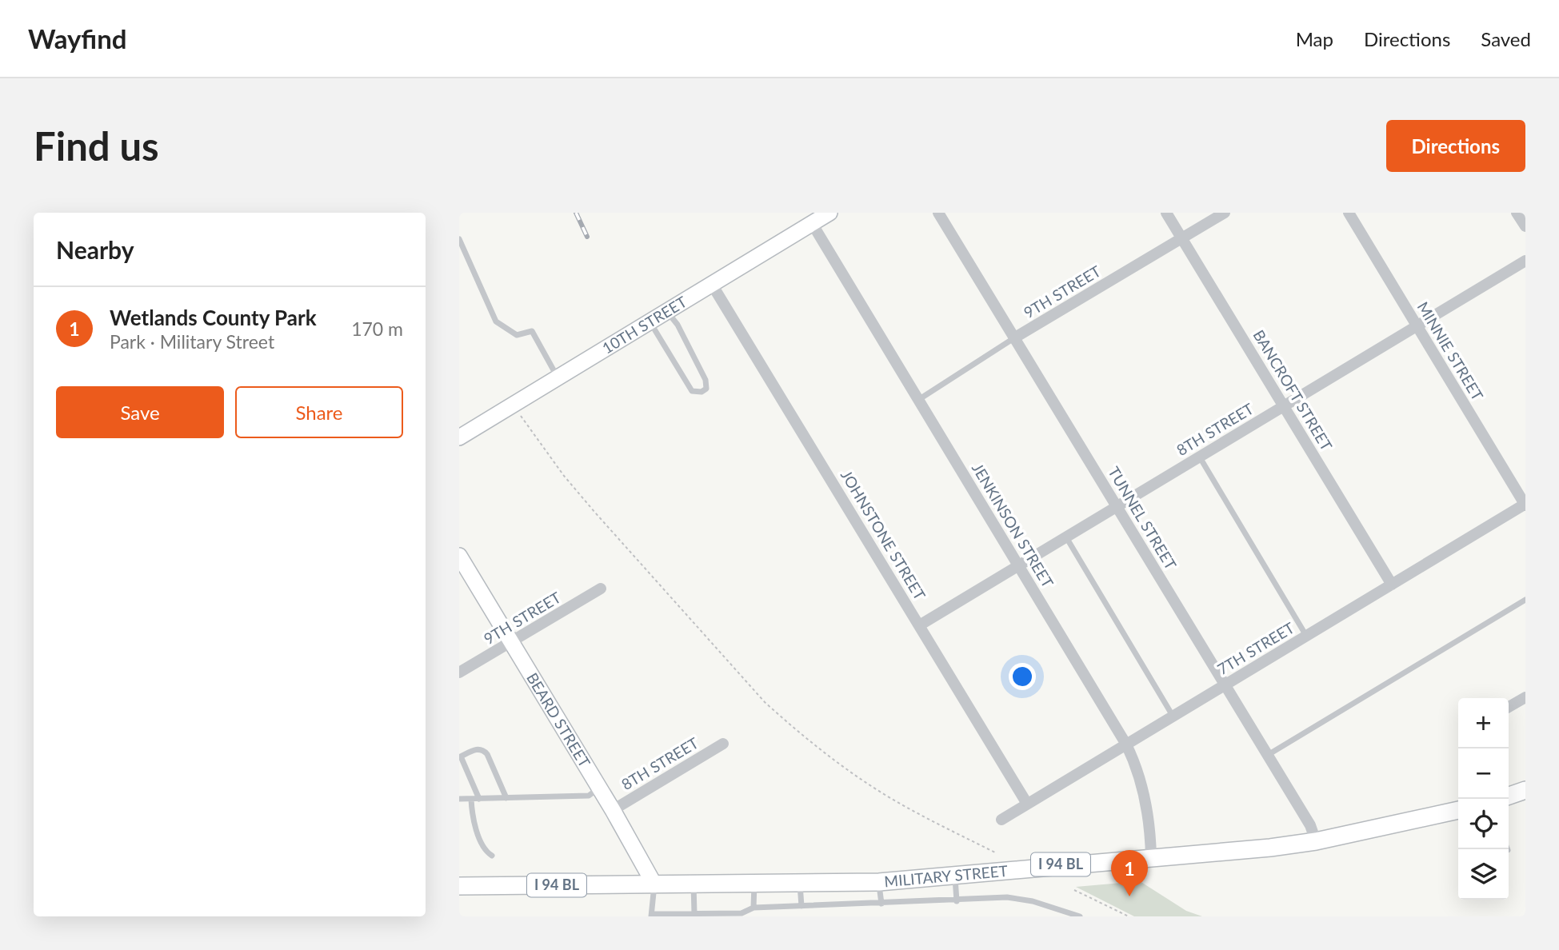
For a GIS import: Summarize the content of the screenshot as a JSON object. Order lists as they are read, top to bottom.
{
  "streets": {
    "main road": ["I 94 BL", "MILITARY STREET"],
    "street": [
      "9TH STREET",
      "10TH STREET",
      "MINNIE STREET",
      "BANCROFT STREET",
      "8TH STREET",
      "TUNNEL STREET",
      "JENKINSON STREET",
      "JOHNSTONE STREET",
      "7TH STREET",
      "BEARD STREET"
    ]
  },
  "crossings": [
    ["9TH STREET", "BANCROFT STREET"],
    ["9TH STREET", "TUNNEL STREET"],
    ["9TH STREET", "JENKINSON STREET"],
    ["9TH STREET", "BEARD STREET"],
    ["10TH STREET", "JENKINSON STREET"],
    ["10TH STREET", "JOHNSTONE STREET"],
    ["MINNIE STREET", "8TH STREET"],
    ["MINNIE STREET", "7TH STREET"],
    ["BANCROFT STREET", "8TH STREET"],
    ["BANCROFT STREET", "7TH STREET"],
    ["8TH STREET", "TUNNEL STREET"],
    ["8TH STREET", "JENKINSON STREET"],
    ["8TH STREET", "JOHNSTONE STREET"],
    ["8TH STREET", "BEARD STREET"],
    ["TUNNEL STREET", "7TH STREET"],
    ["TUNNEL STREET", "MILITARY STREET"],
    ["JENKINSON STREET", "7TH STREET"],
    ["JENKINSON STREET", "MILITARY STREET"],
    ["JOHNSTONE STREET", "7TH STREET"],
    ["BEARD STREET", "MILITARY STREET"]
  ],
  "page": {
    "header": "Wayfind",
    "nav": ["Map", "Directions", "Saved"],
    "buttons": [
      "Directions",
      ["Save", "Share"]
    ],
    "title": "Find us",
    "heading": "Nearby",
    "list": [
      {
        "mark": "1",
        "name": "Wetlands County Park",
        "note": "Park · Military Street",
        "value": "170 m"
      }
    ],
    "map_buttons": ["+", "−"],
    "pins": "1"
  }
}
